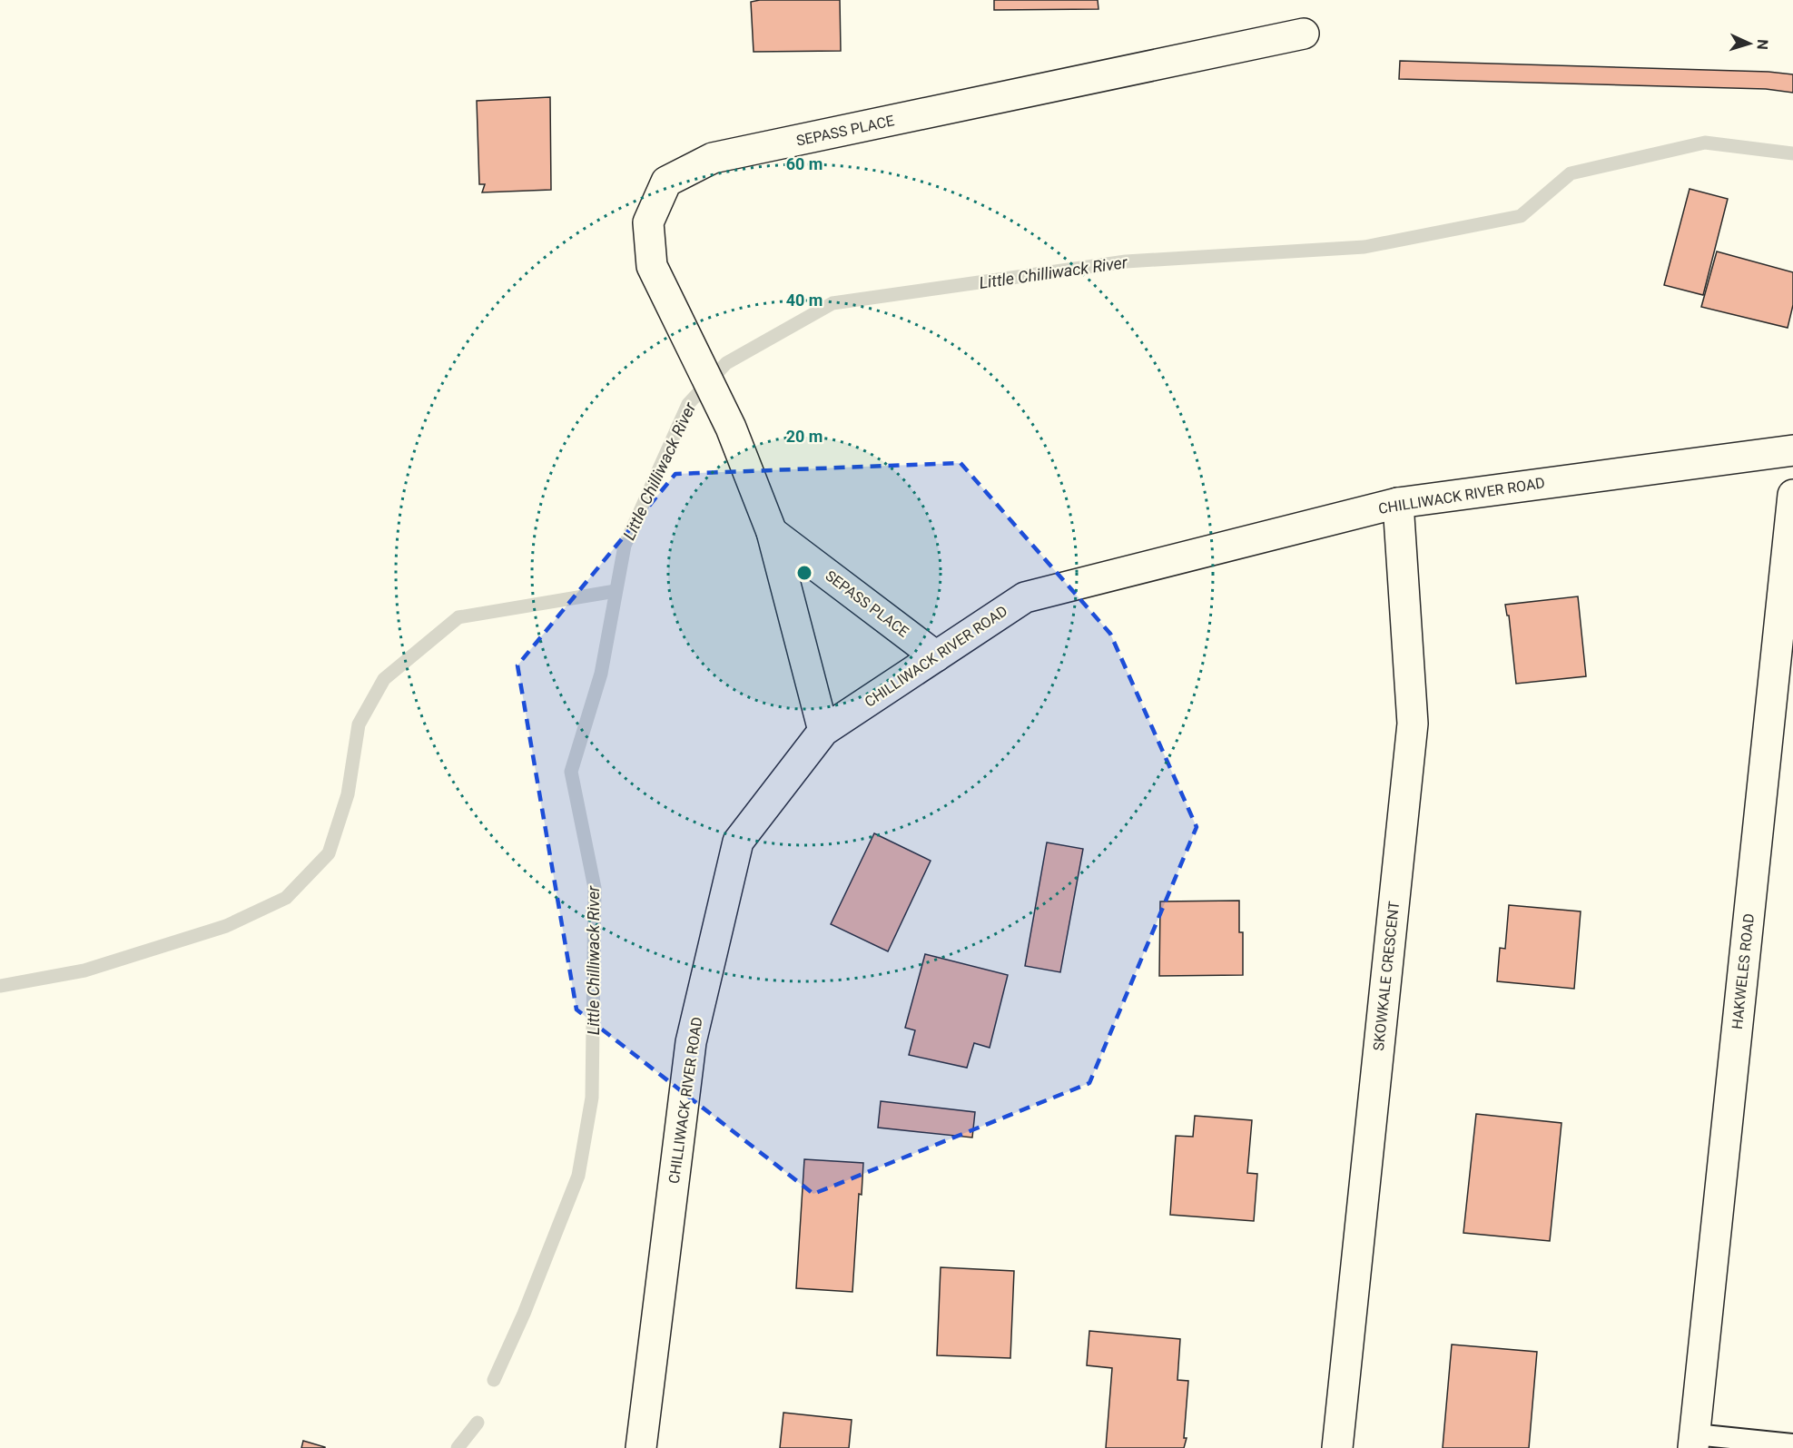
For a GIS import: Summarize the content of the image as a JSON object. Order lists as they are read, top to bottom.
{
  "streets": {
    "street": [
      "SEPASS PLACE",
      "CHILLIWACK RIVER ROAD",
      "HAKWELES ROAD",
      "SKOWKALE CRESCENT"
    ]
  },
  "crossings": [
    ["SEPASS PLACE", "CHILLIWACK RIVER ROAD"],
    ["CHILLIWACK RIVER ROAD", "SKOWKALE CRESCENT"]
  ],
  "water": ["Little Chilliwack River"],
  "north": "right",
  "rings": ["60 m", "40 m", "20 m"]
}
